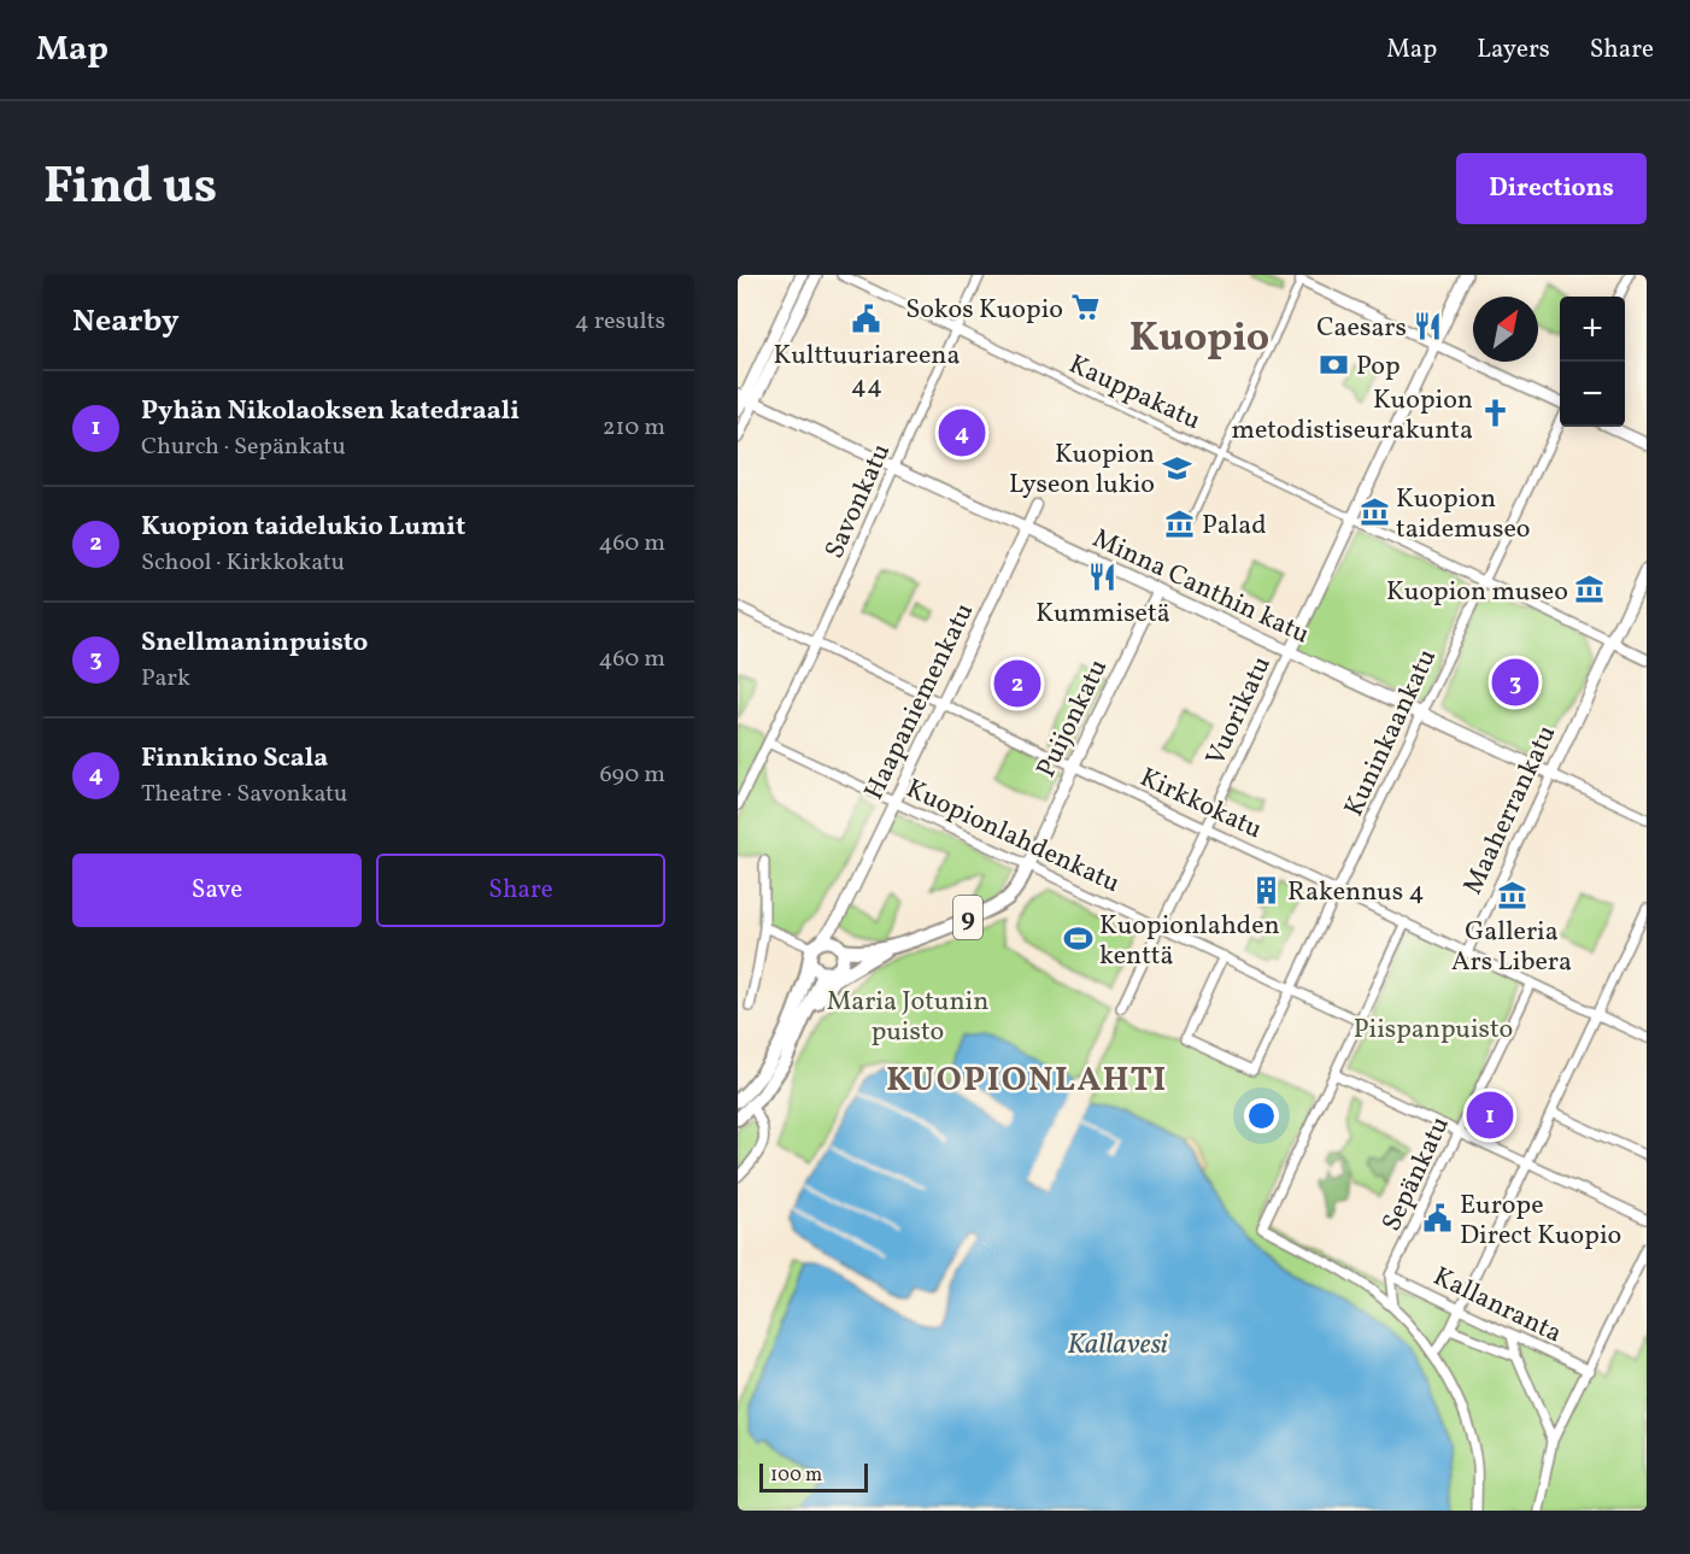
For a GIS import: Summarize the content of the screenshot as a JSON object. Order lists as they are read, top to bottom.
{
  "streets": {
    "main road": [
      "Minna Canthin katu",
      "Haapaniemenkatu",
      "Vuorikatu",
      "Puijonkatu",
      "Maaherrankatu",
      "9"
    ],
    "street": [
      "Kauppakatu",
      "Savonkatu",
      "Kuninkaankatu",
      "Kirkkokatu",
      "Kuopionlahdenkatu",
      "Sepänkatu",
      "Kallanranta"
    ]
  },
  "crossings": [
    ["Kauppakatu", "Savonkatu"],
    ["Kauppakatu", "Vuorikatu"],
    ["Kauppakatu", "Kuninkaankatu"],
    ["Kauppakatu", "Maaherrankatu"],
    ["Savonkatu", "Minna Canthin katu"],
    ["Savonkatu", "Kirkkokatu"],
    ["Savonkatu", "Kuopionlahdenkatu"],
    ["Minna Canthin katu", "Haapaniemenkatu"],
    ["Minna Canthin katu", "Vuorikatu"],
    ["Minna Canthin katu", "Puijonkatu"],
    ["Minna Canthin katu", "Kuninkaankatu"],
    ["Minna Canthin katu", "Maaherrankatu"],
    ["Haapaniemenkatu", "Kirkkokatu"],
    ["Haapaniemenkatu", "Kuopionlahdenkatu"],
    ["Haapaniemenkatu", "9"],
    ["Vuorikatu", "Kirkkokatu"],
    ["Vuorikatu", "Kuopionlahdenkatu"],
    ["Puijonkatu", "Kirkkokatu"],
    ["Puijonkatu", "Kuopionlahdenkatu"],
    ["Puijonkatu", "9"],
    ["Kuninkaankatu", "Kirkkokatu"],
    ["Kuninkaankatu", "Kuopionlahdenkatu"],
    ["Kirkkokatu", "Maaherrankatu"],
    ["Kirkkokatu", "Sepänkatu"],
    ["Kuopionlahdenkatu", "9"],
    ["Sepänkatu", "Kallanranta"]
  ],
  "districts": ["Kuopio", "KUOPIONLAHTI"],
  "water": ["Kallavesi"],
  "parks": ["Maria Jotunin puisto", "Piispanpuisto"],
  "places": {
    "supermarket": ["Sokos Kuopio"],
    "public building": ["Kulttuuriareena 44", "Europe Direct Kuopio"],
    "restaurant": ["Caesars", "Kummisetä"],
    "bank": ["Pop"],
    "church": ["Kuopion metodistiseurakunta"],
    "school or university": ["Kuopion Lyseon lukio"],
    "museum": [
      "Kuopion taidemuseo",
      "Palad",
      "Kuopion museo",
      "Galleria Ars Libera"
    ],
    "building": ["Rakennus 4"],
    "sports": ["Kuopionlahden kenttä"]
  },
  "scale_bar": "100 m",
  "north": "top right",
  "page": {
    "header": "Map",
    "nav": ["Map", "Layers", "Share"],
    "title": "Find us",
    "buttons": [
      "Directions",
      ["Save", "Share"]
    ],
    "heading": ["Nearby", "4 results"],
    "map_buttons": ["+", "−"],
    "list": [
      {
        "mark": "1",
        "name": "Pyhän Nikolaoksen katedraali",
        "note": "Church · Sepänkatu",
        "value": "210 m"
      },
      {
        "mark": "2",
        "name": "Kuopion taidelukio Lumit",
        "note": "School · Kirkkokatu",
        "value": "460 m"
      },
      {
        "mark": "3",
        "name": "Snellmaninpuisto",
        "note": "Park",
        "value": "460 m"
      },
      {
        "mark": "4",
        "name": "Finnkino Scala",
        "note": "Theatre · Savonkatu",
        "value": "690 m"
      }
    ],
    "pins": [
      "4",
      "3",
      "2",
      "1"
    ],
    "scale": "100 m"
  }
}
